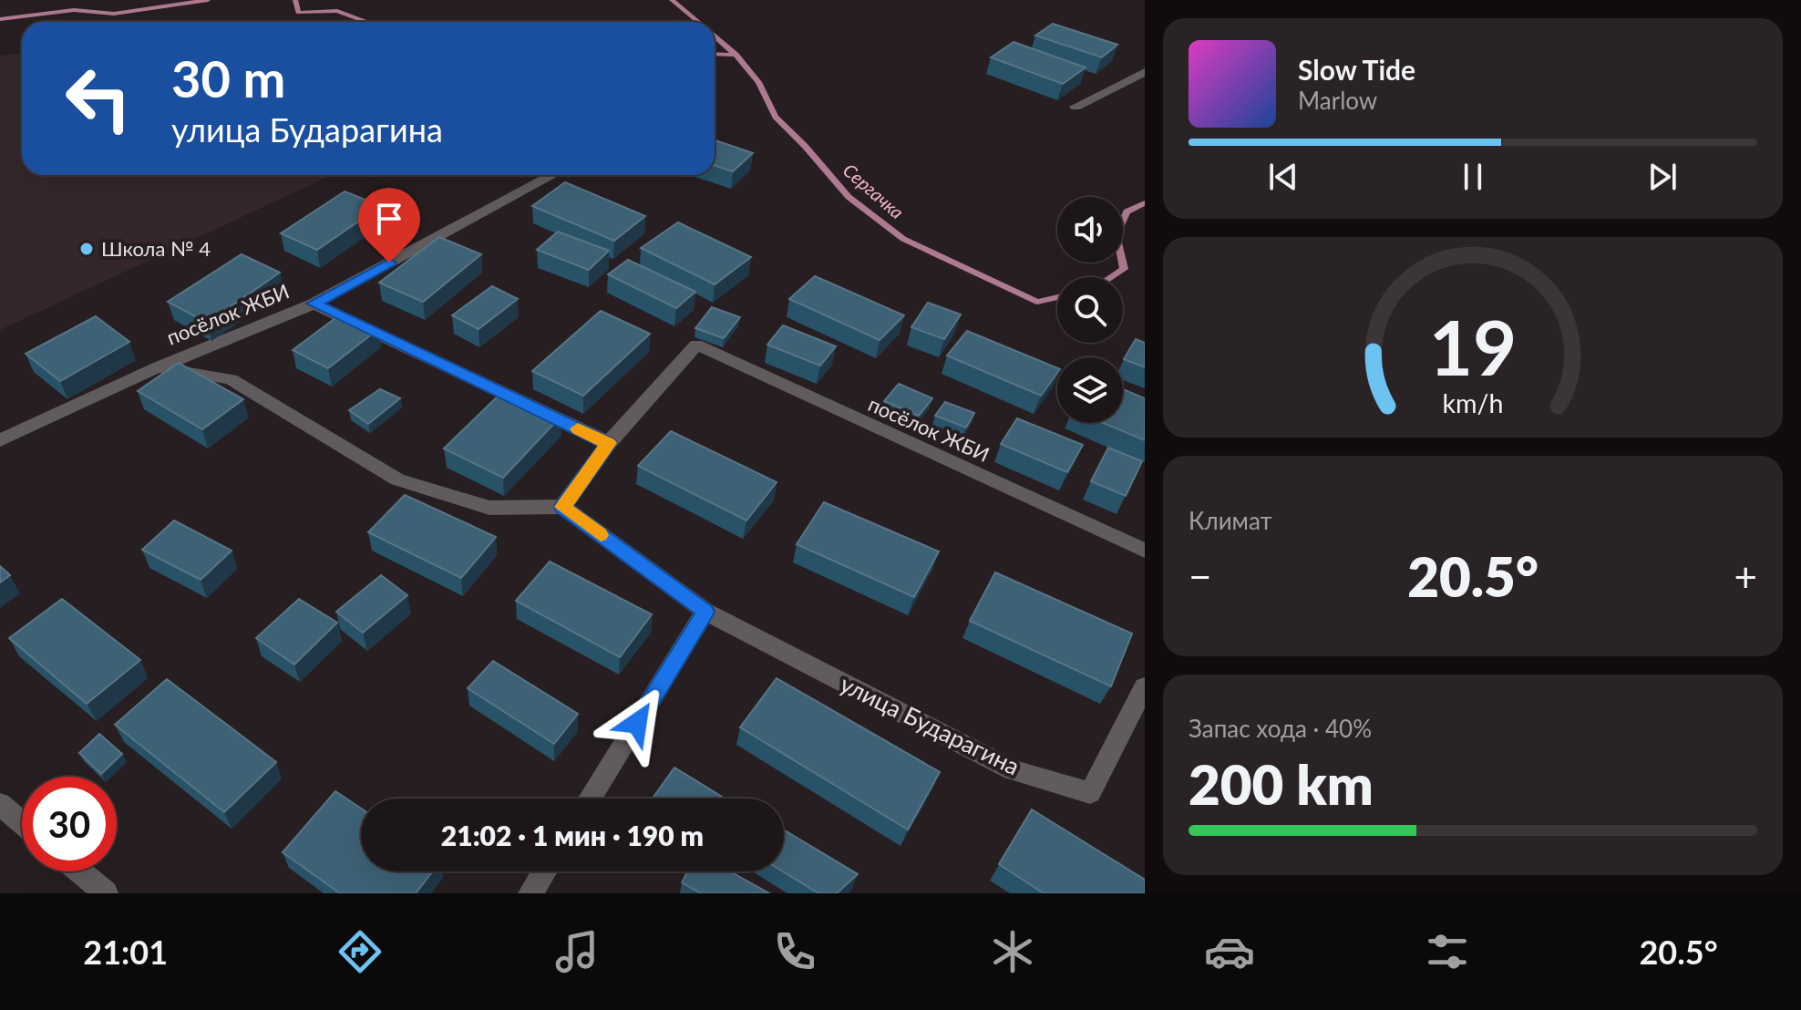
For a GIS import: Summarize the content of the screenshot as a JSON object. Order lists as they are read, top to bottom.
{
  "streets": {
    "street": ["посёлок ЖБИ", "улица Бударагина"]
  },
  "water": ["Сергачка"],
  "places": ["Школа № 4"],
  "page": {
    "turn": ["30 m", "улица Бударагина"],
    "song": ["Slow Tide", "Marlow"],
    "tile": [
      "Климат",
      ["Запас хода · 40%", "200 km"]
    ],
    "heat": ["−", "20.5°", "+"],
    "limit": "30",
    "trip": "21:02 · 1 мин · 190 m",
    "tabs": ["21:01", "20.5°"],
    "gauge": ["19", "km/h"]
  }
}
